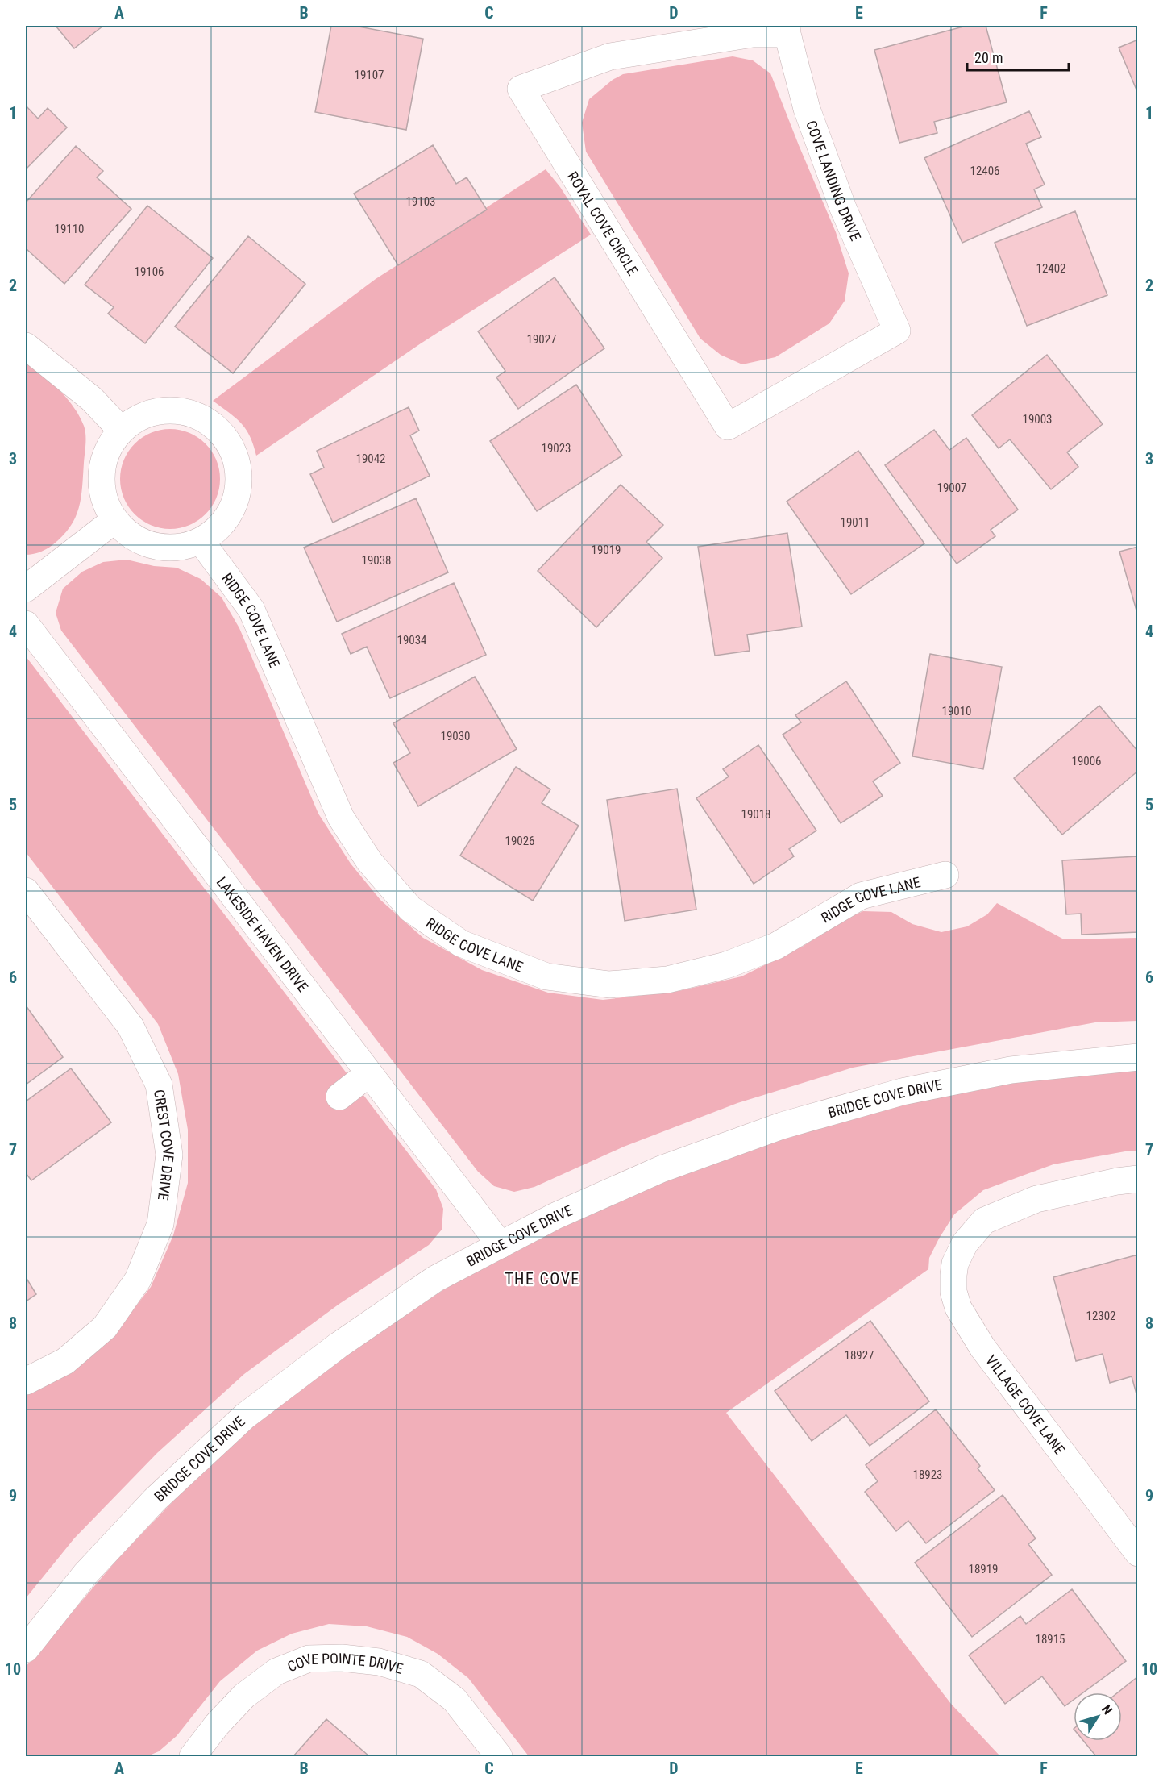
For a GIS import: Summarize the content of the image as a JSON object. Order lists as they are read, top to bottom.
{
  "streets": {
    "street": [
      "COVE LANDING DRIVE",
      "ROYAL COVE CIRCLE",
      "RIDGE COVE LANE",
      "LAKESIDE HAVEN DRIVE",
      "BRIDGE COVE DRIVE",
      "CREST COVE DRIVE",
      "VILLAGE COVE LANE",
      "COVE POINTE DRIVE"
    ]
  },
  "crossings": [
    ["COVE LANDING DRIVE", "ROYAL COVE CIRCLE"],
    ["LAKESIDE HAVEN DRIVE", "BRIDGE COVE DRIVE"]
  ],
  "districts": ["THE COVE"],
  "house_numbers": [
    "19107",
    "12406",
    "19103",
    "19110",
    "12402",
    "19106",
    "19027",
    "19003",
    "19023",
    "19042",
    "19007",
    "19011",
    "19019",
    "19038",
    "19034",
    "19010",
    "19030",
    "19006",
    "19018",
    "19026",
    "12302",
    "18927",
    "18923",
    "18919",
    "18915"
  ],
  "scale_bar": "20 m",
  "north": "top right",
  "grid": {
    "columns": [
      "A",
      "B",
      "C",
      "D",
      "E",
      "F"
    ],
    "rows": [
      "1",
      "2",
      "3",
      "4",
      "5",
      "6",
      "7",
      "8",
      "9",
      "10"
    ]
  }
}
